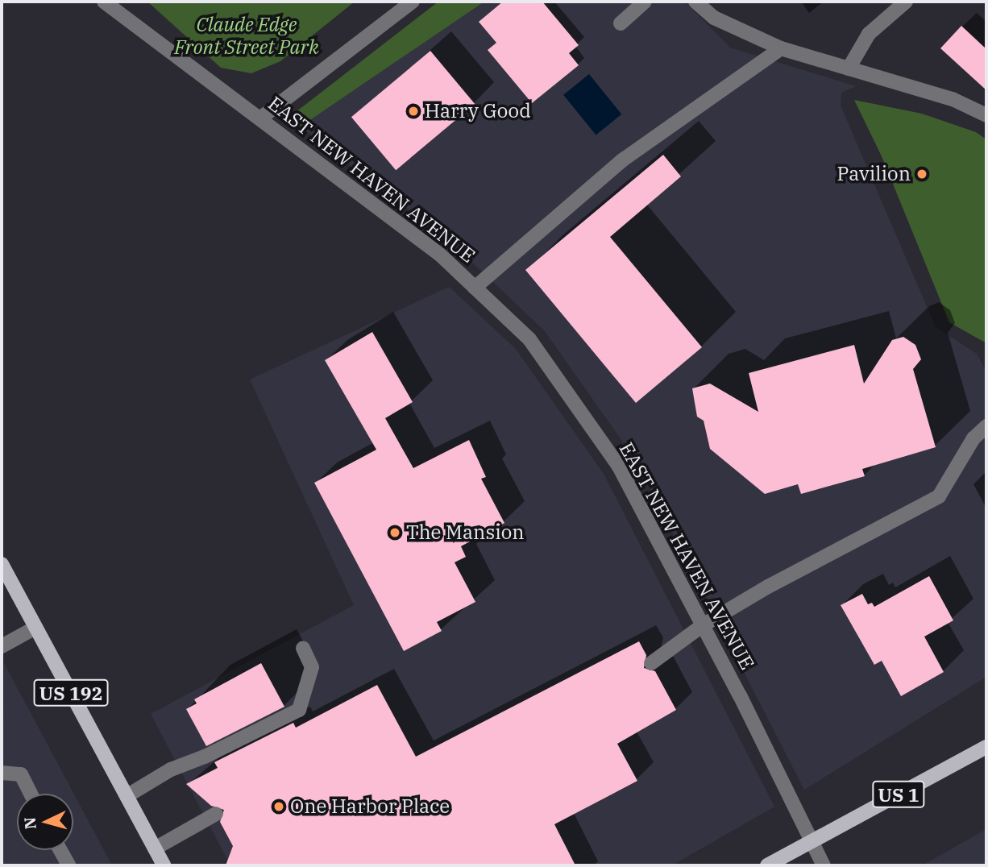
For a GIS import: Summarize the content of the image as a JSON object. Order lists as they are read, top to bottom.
{
  "streets": {
    "main road": ["US 192", "US 1"],
    "street": ["EAST NEW HAVEN AVENUE"]
  },
  "crossings": [
    ["EAST NEW HAVEN AVENUE", "US 1"]
  ],
  "parks": ["Claude Edge Front Street Park"],
  "places": [
    "Harry Good",
    "Pavilion",
    "The Mansion",
    "One Harbor Place"
  ],
  "north": "left"
}
